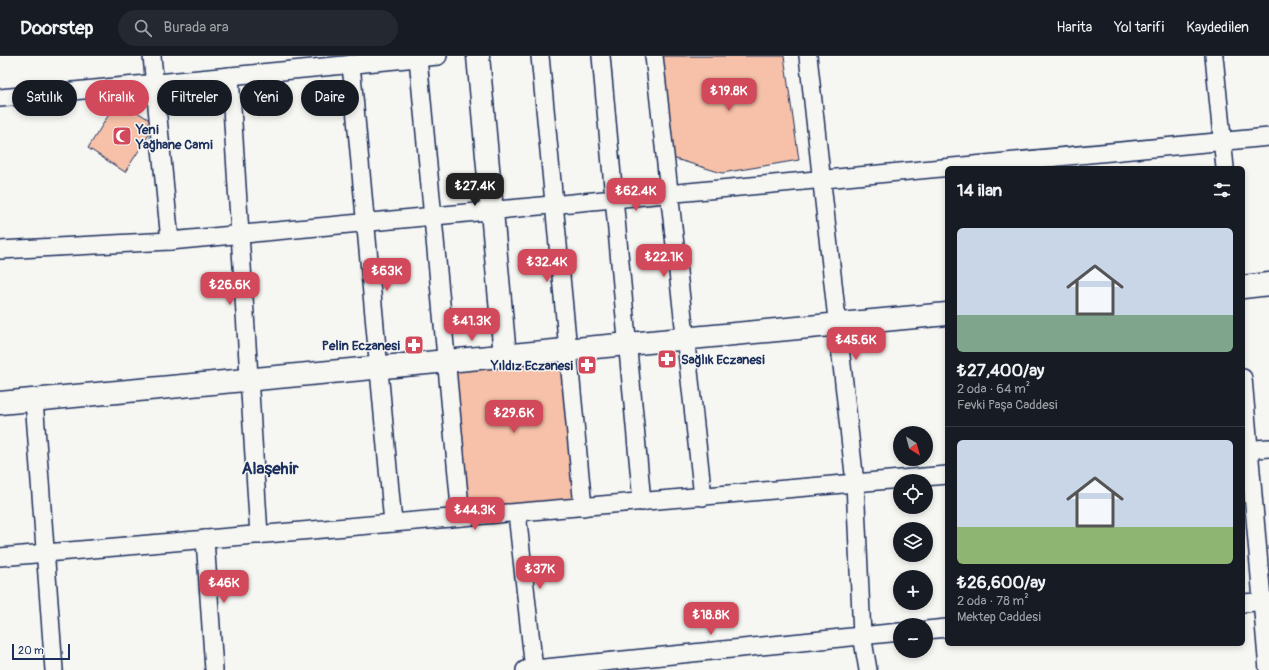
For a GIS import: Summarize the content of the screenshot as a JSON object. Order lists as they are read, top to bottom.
{
  "districts": ["Alaşehir"],
  "places": {
    "mosque": ["Yeni Yağhane Cami"],
    "pharmacy": ["Pelin Eczanesi", "Sağlık Eczanesi", "Yıldız Eczanesi"]
  },
  "scale_bar": "20 m",
  "north": "bottom right",
  "page": {
    "header": "Doorstep",
    "search": "Burada ara",
    "nav": ["Harita", "Yol tarifi", "Kaydedilen"],
    "price": [
      "₺19.8K",
      "₺27.4K",
      "₺62.4K",
      "₺22.1K",
      "₺32.4K",
      "₺63K",
      "₺26.6K",
      "₺41.3K",
      "₺45.6K",
      "₺29.6K",
      "₺44.3K",
      "₺37K",
      "₺46K",
      "₺18.8K"
    ],
    "chip": [
      "Satılık",
      "Kiralık",
      "Filtreler",
      "Yeni",
      "Daire"
    ],
    "heading": "14 ilan",
    "list": [
      {
        "name": "₺27,400/ay",
        "note": "2 oda · 64 m² · Fevki Paşa Caddesi"
      },
      {
        "name": "₺26,600/ay",
        "note": "2 oda · 78 m² · Mektep Caddesi"
      }
    ],
    "map_buttons": ["+", "−"],
    "scale": "20 m"
  }
}
